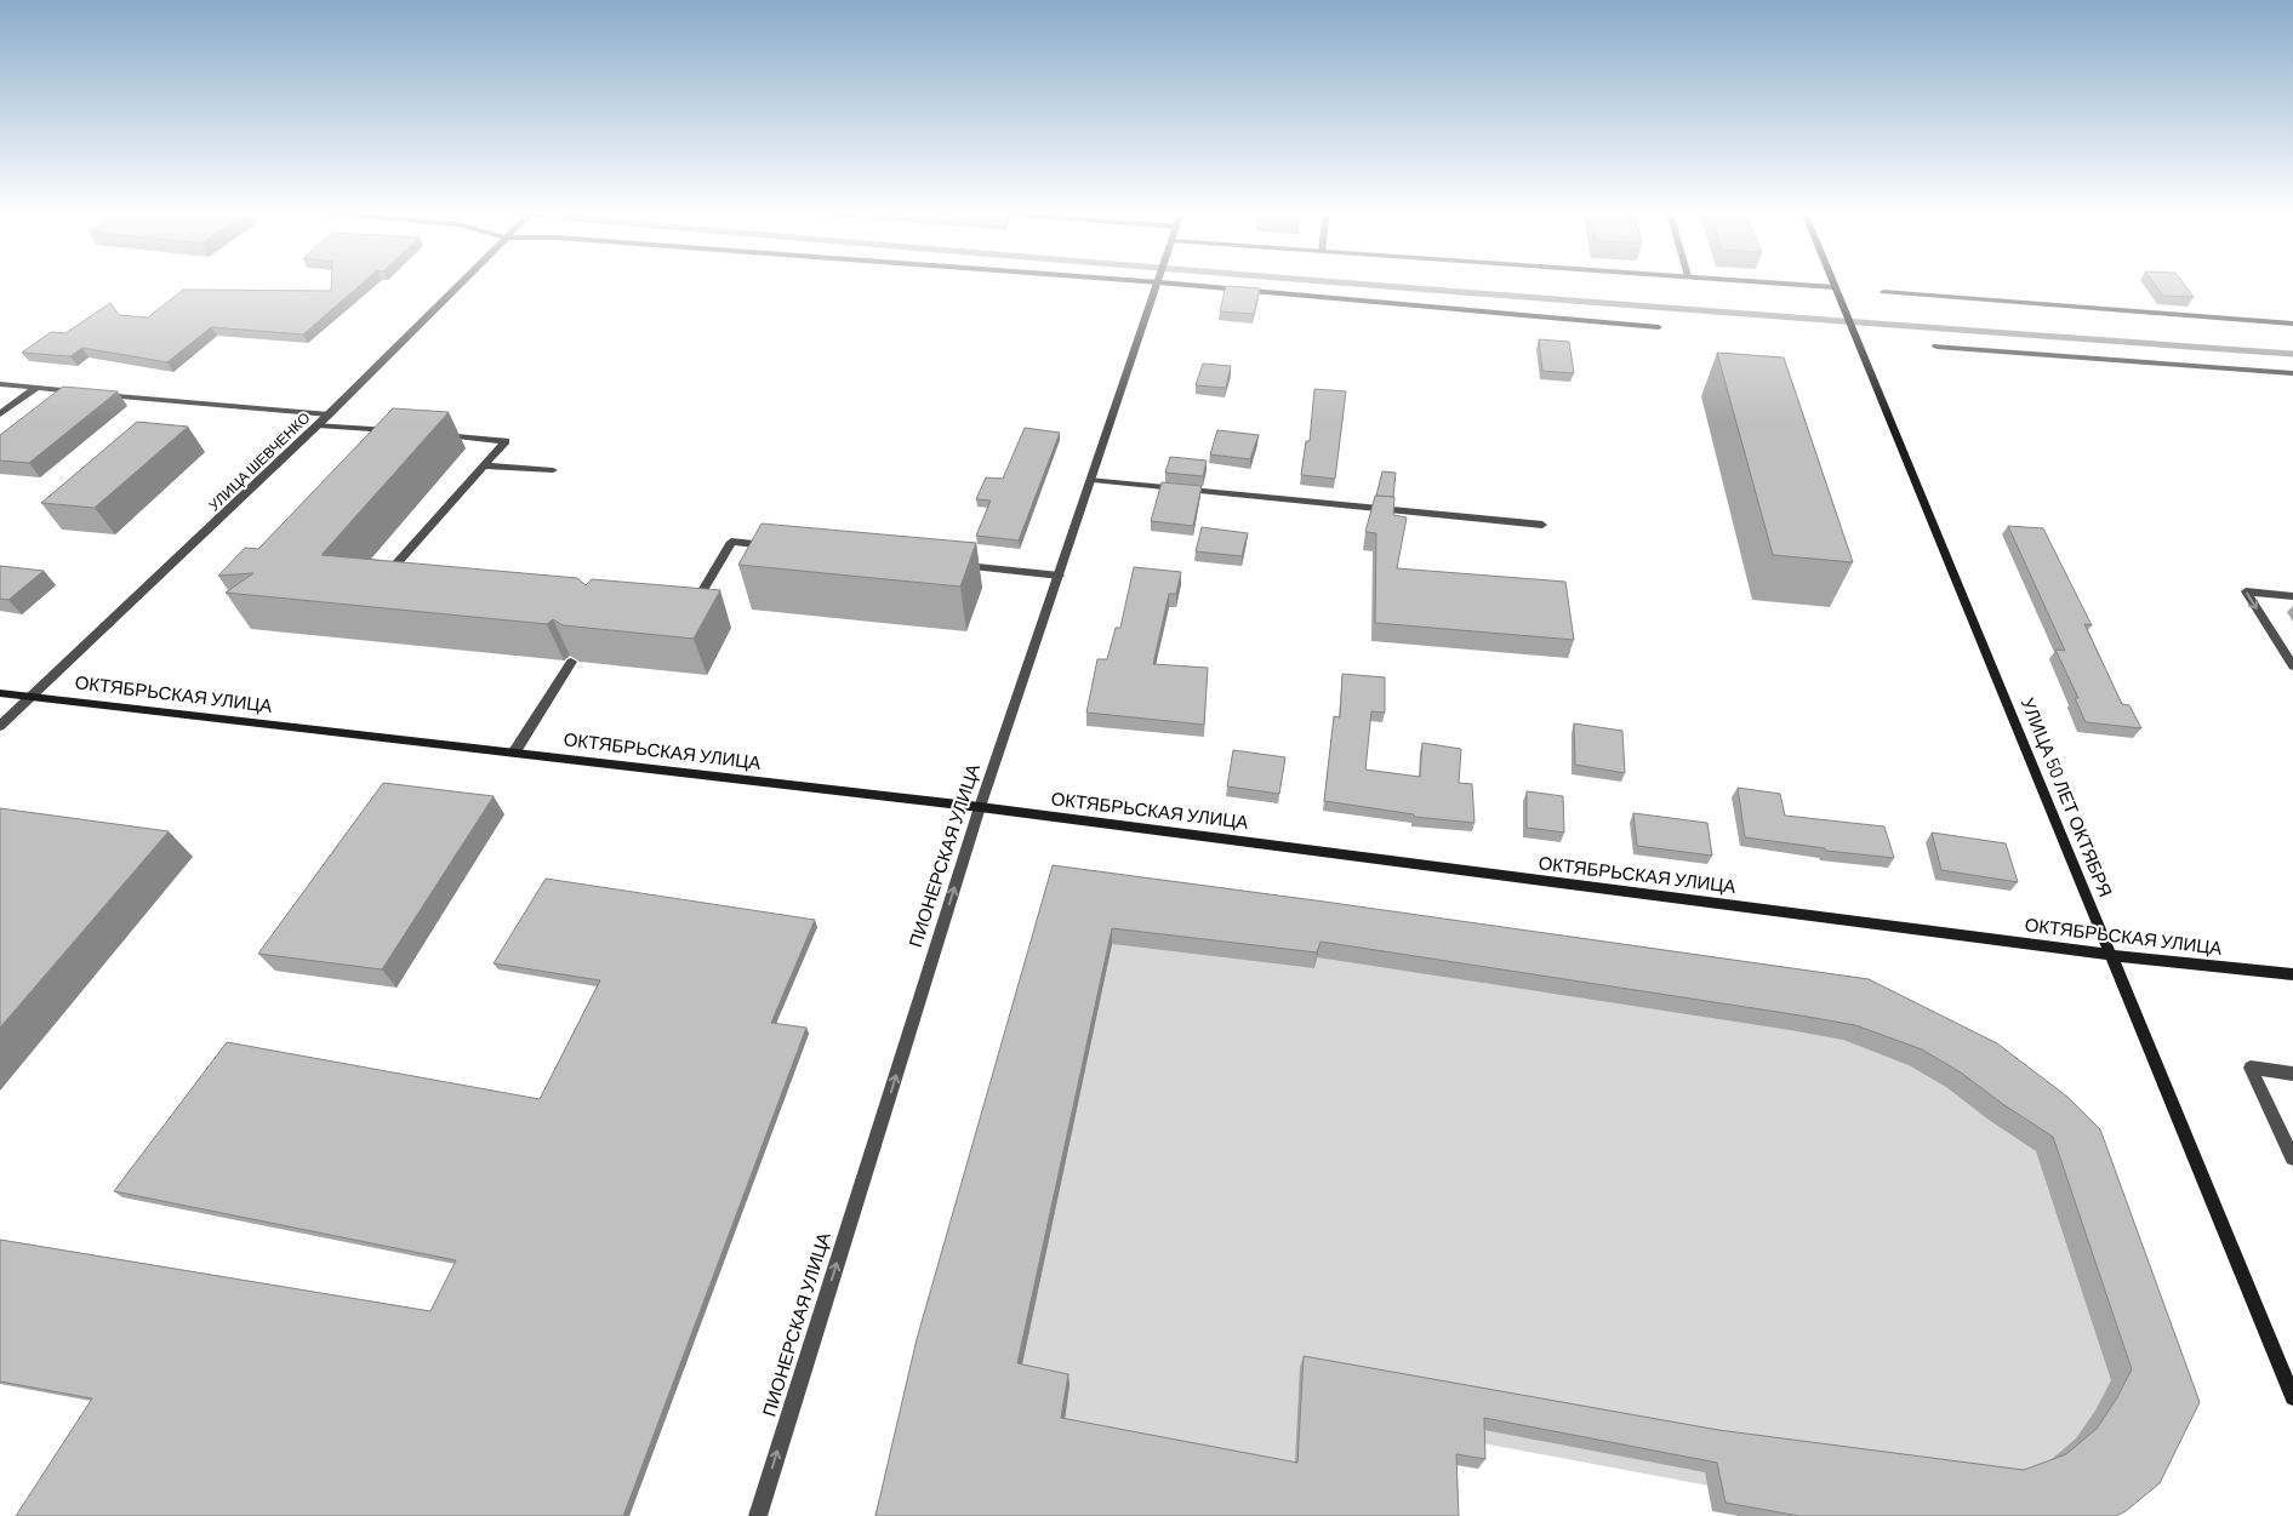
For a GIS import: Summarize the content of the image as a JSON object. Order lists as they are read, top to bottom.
{
  "streets": {
    "main road": ["ОКТЯБРЬСКАЯ УЛИЦА", "УЛИЦА 50 ЛЕТ ОКТЯБРЯ"],
    "street": ["УЛИЦА ШЕВЧЕНКО", "ПИОНЕРСКАЯ УЛИЦА"]
  },
  "crossings": [
    ["УЛИЦА ШЕВЧЕНКО", "ОКТЯБРЬСКАЯ УЛИЦА"],
    ["ОКТЯБРЬСКАЯ УЛИЦА", "УЛИЦА 50 ЛЕТ ОКТЯБРЯ"],
    ["ОКТЯБРЬСКАЯ УЛИЦА", "ПИОНЕРСКАЯ УЛИЦА"]
  ],
  "one_way": ["ПИОНЕРСКАЯ УЛИЦА"]
}
